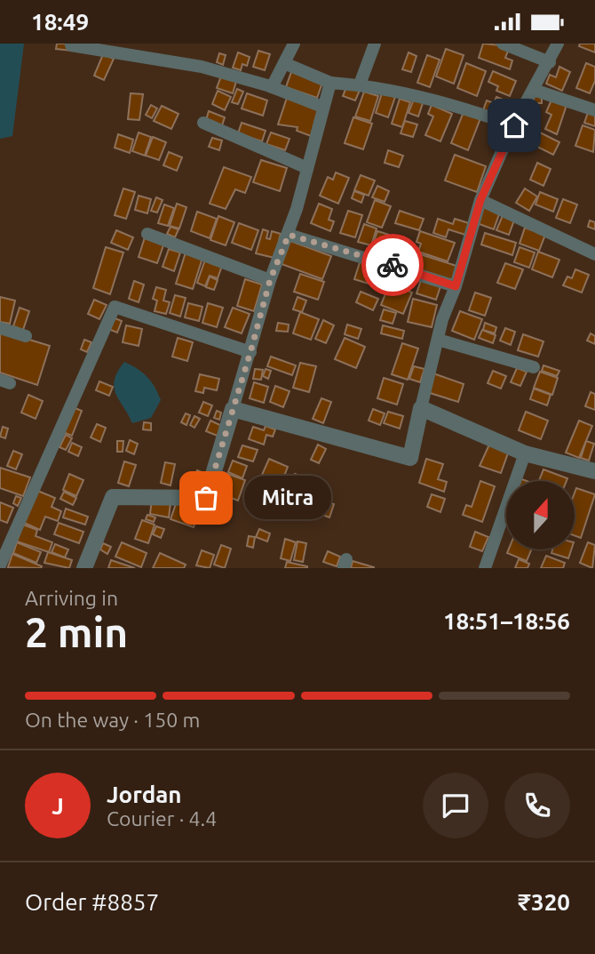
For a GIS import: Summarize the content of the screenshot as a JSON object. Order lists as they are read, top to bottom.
{
  "places": ["Mitra"],
  "north": "top",
  "page": {
    "status": "18:49",
    "bubble": "Mitra",
    "heading": ["2 min", "Arriving in", "18:51–18:56"],
    "panel": [
      "Jordan",
      "Courier · 4.4",
      "Order #8857",
      "₹320"
    ],
    "bar": "On the way · 150 m",
    "round": "J"
  }
}
